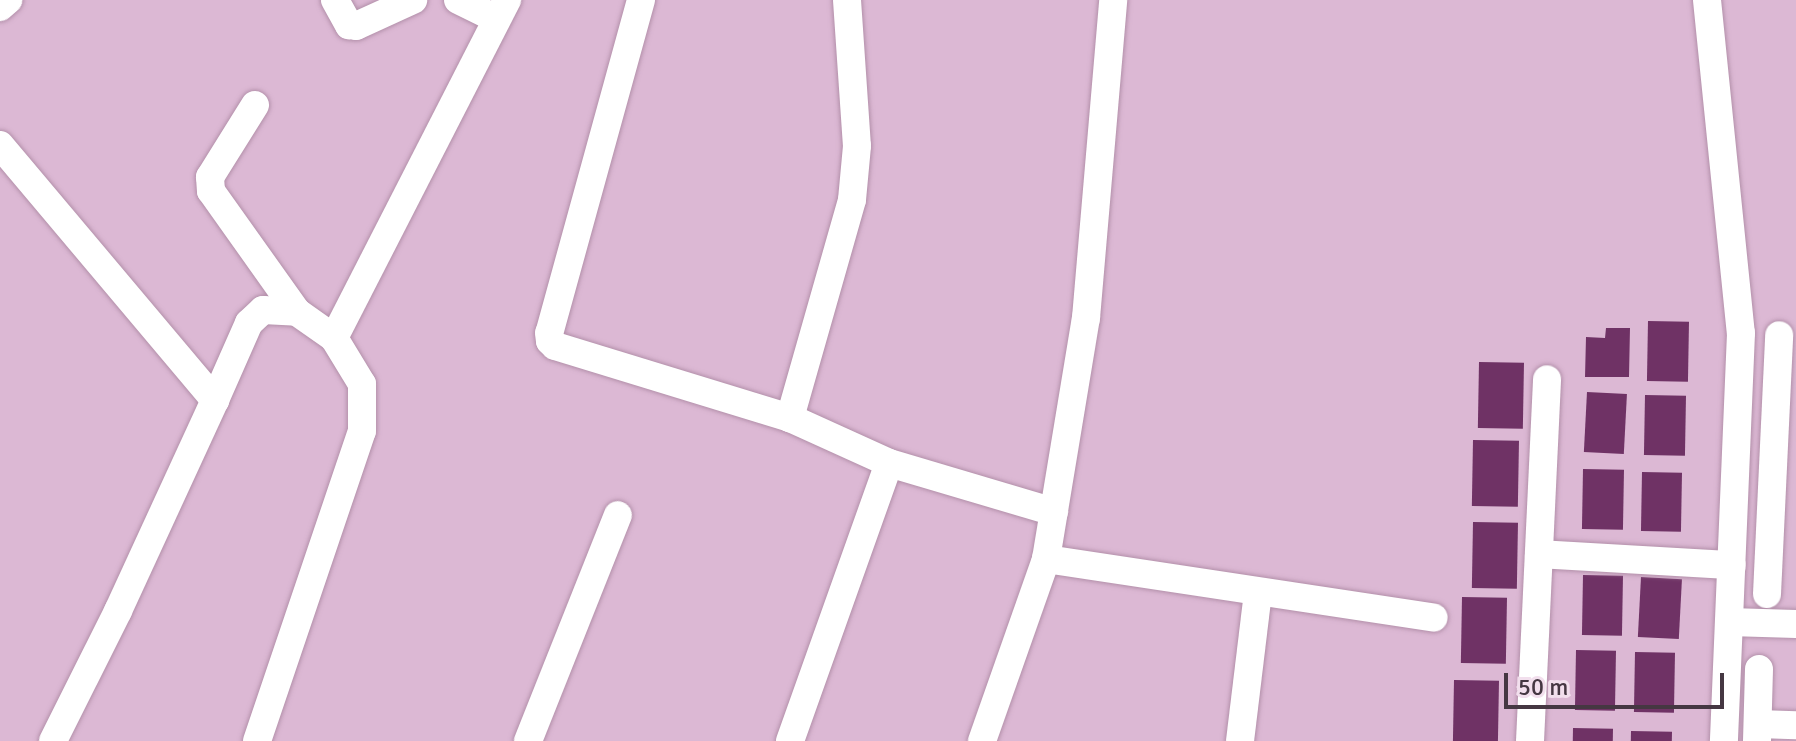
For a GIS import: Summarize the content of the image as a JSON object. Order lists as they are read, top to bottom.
{
  "scale_bar": "50 m"
}
